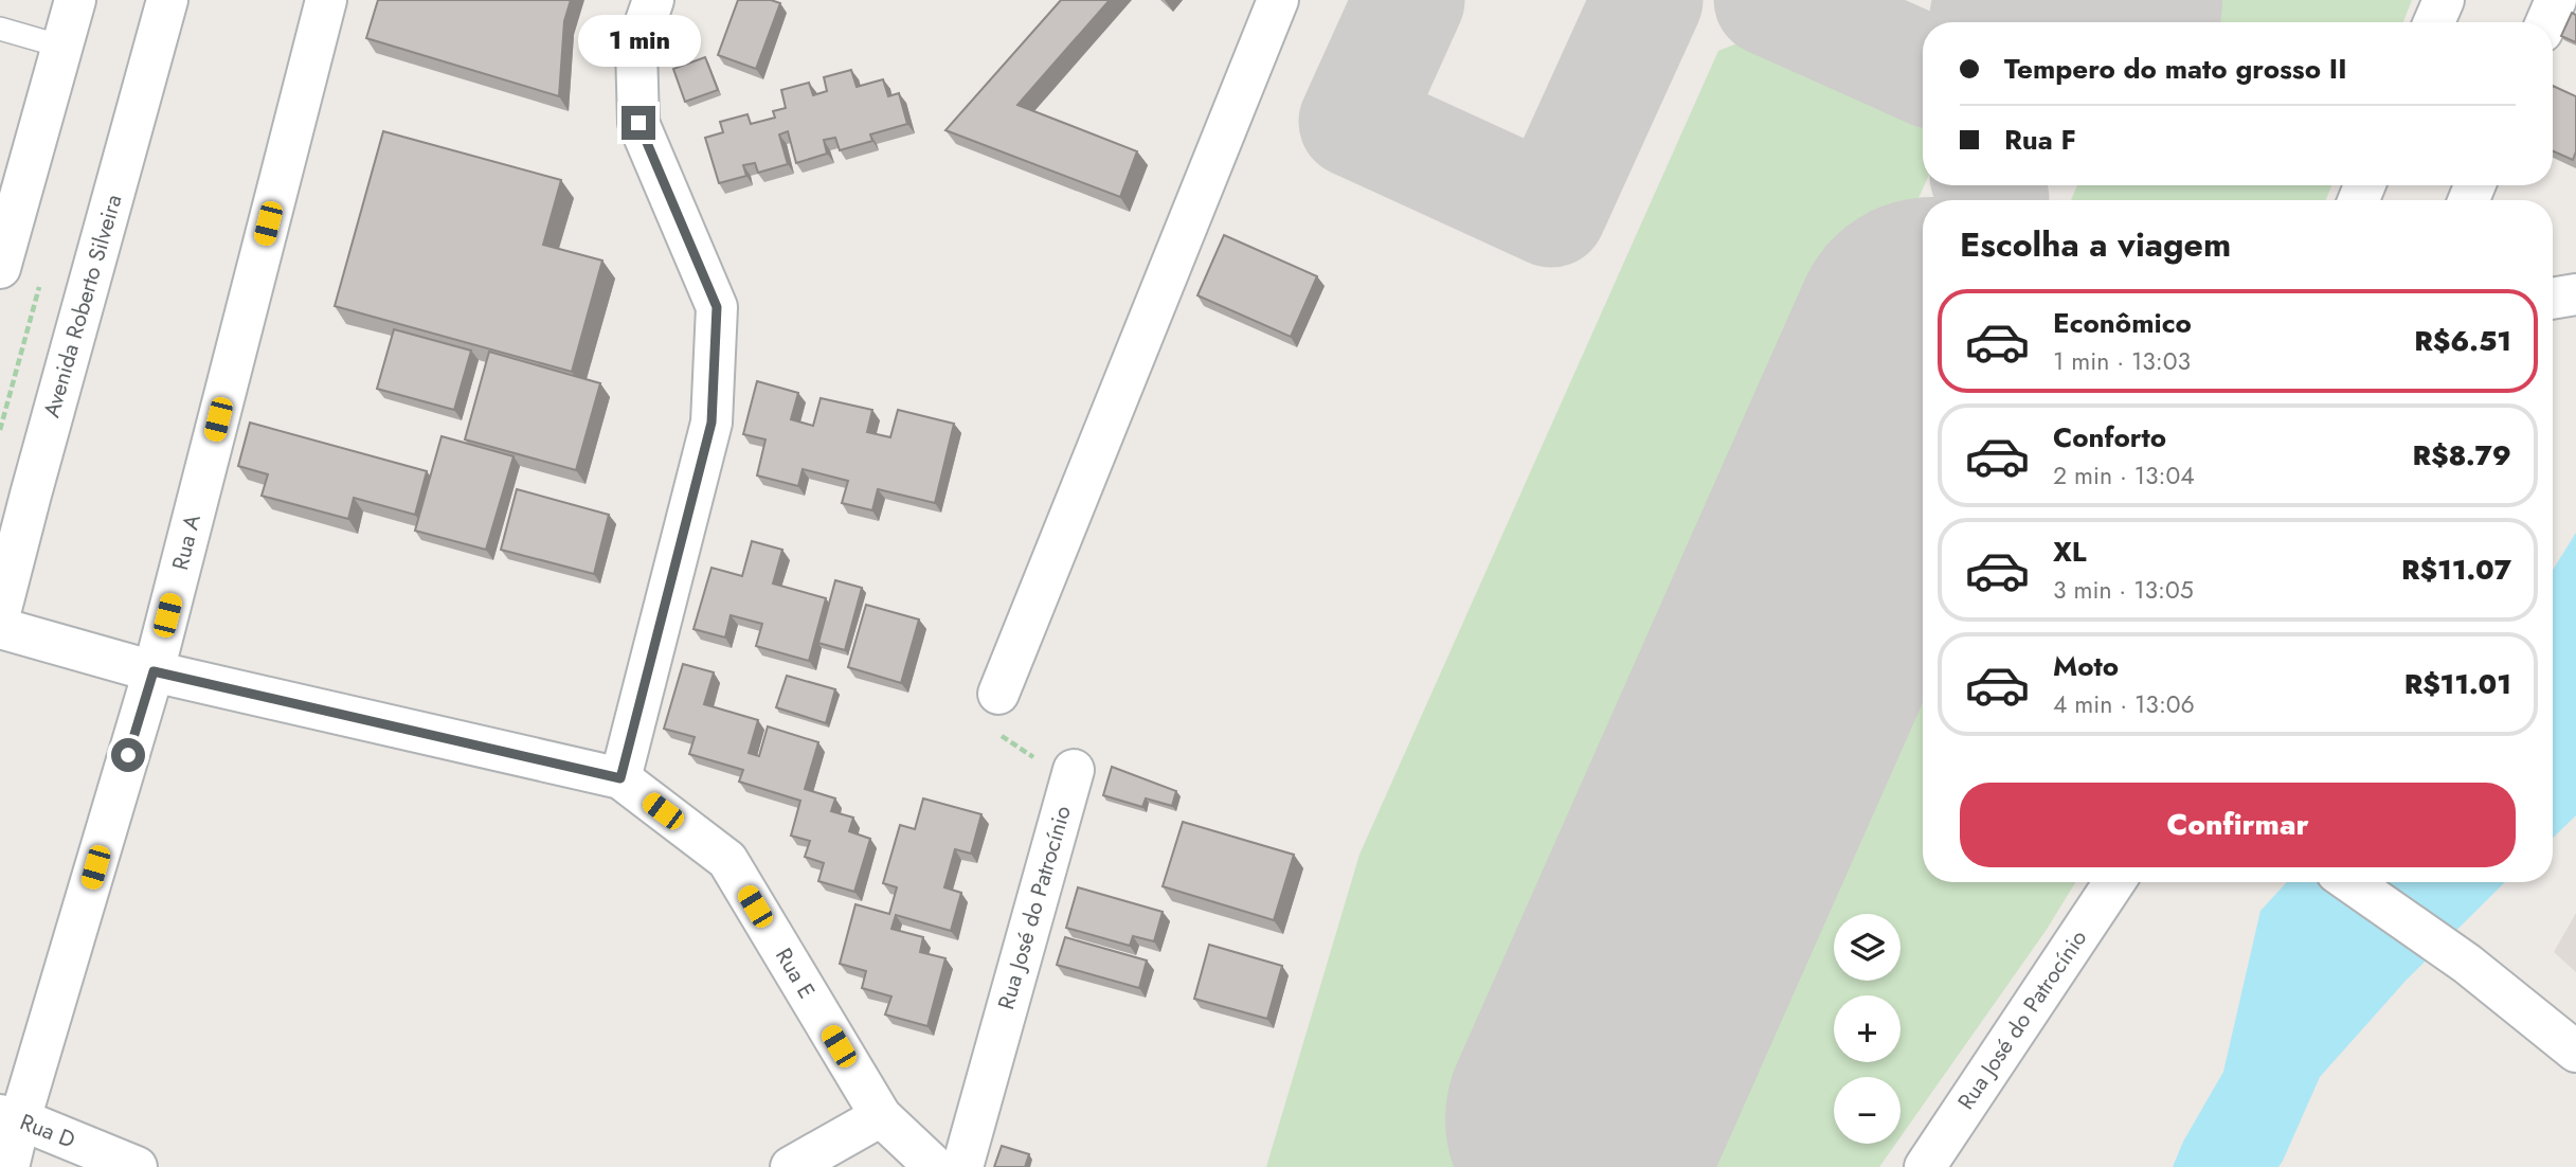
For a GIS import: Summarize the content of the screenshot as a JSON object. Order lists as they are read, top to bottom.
{
  "streets": {
    "street": [
      "Avenida Roberto Silveira",
      "Rua A",
      "Rua José do Patrocínio",
      "Rua E",
      "Rua D"
    ]
  },
  "crossings": [
    ["Rua A", "Rua E"],
    ["Rua A", "Rua D"]
  ],
  "page": {
    "bubble": "1 min",
    "banner": ["Tempero do mato grosso II", "Rua F"],
    "heading": "Escolha a viagem",
    "list": [
      {
        "name": "Econômico",
        "note": "1 min · 13:03",
        "value": "R$6.51"
      },
      {
        "name": "Conforto",
        "note": "2 min · 13:04",
        "value": "R$8.79"
      },
      {
        "name": "XL",
        "note": "3 min · 13:05",
        "value": "R$11.07"
      },
      {
        "name": "Moto",
        "note": "4 min · 13:06",
        "value": "R$11.01"
      }
    ],
    "buttons": "Confirmar",
    "map_buttons": ["+", "−"]
  }
}
